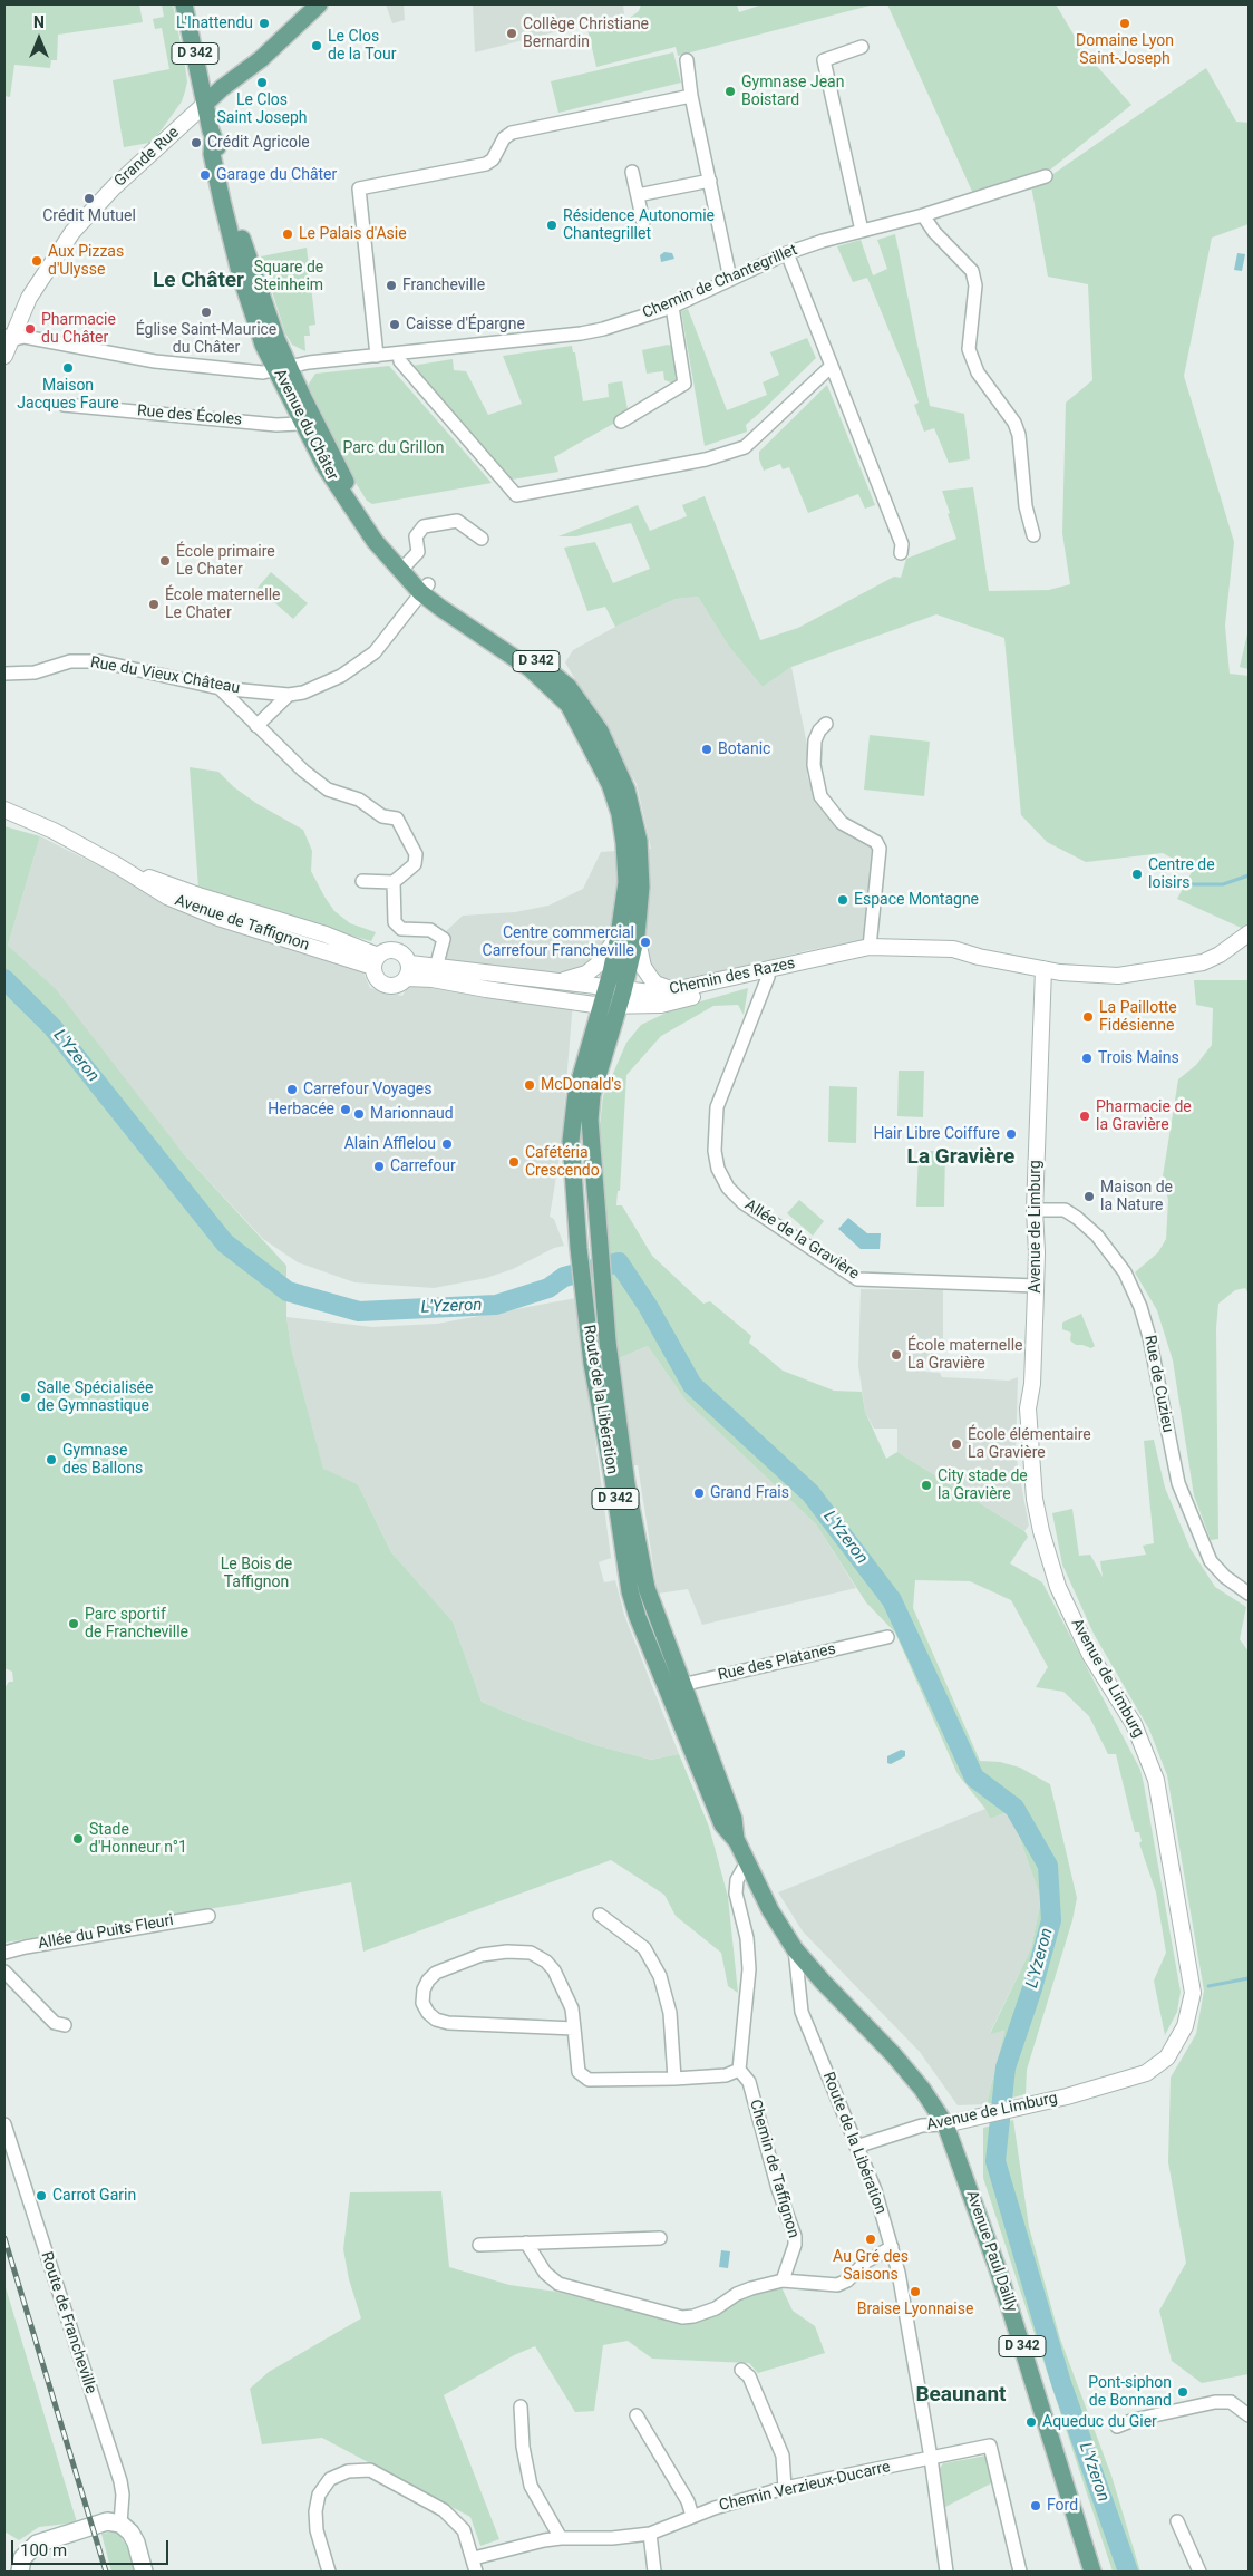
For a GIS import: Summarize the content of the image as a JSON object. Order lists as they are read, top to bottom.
{
  "streets": {
    "main road": [
      "D 342",
      "Grande Rue",
      "Avenue du Châter",
      "Route de la Libération",
      "Avenue Paul Dailly"
    ],
    "street": [
      "Chemin de Chantegrillet",
      "Rue des Écoles",
      "Rue du Vieux Château",
      "Avenue de Taffignon",
      "Chemin des Razes",
      "Avenue de Limburg",
      "Allée de la Gravière",
      "Rue de Cuzieu",
      "Rue des Platanes",
      "Allée du Puits Fleuri",
      "Chemin de Taffignon",
      "Route de Francheville",
      "Chemin Verzieux-Ducarre"
    ]
  },
  "crossings": [
    ["Grande Rue", "Chemin de Chantegrillet"],
    ["Grande Rue", "Avenue du Châter"],
    ["Chemin de Chantegrillet", "Avenue du Châter"],
    ["Rue des Écoles", "Avenue du Châter"],
    ["Avenue du Châter", "Rue du Vieux Château"],
    ["Avenue du Châter", "Avenue de Taffignon"],
    ["Avenue du Châter", "Chemin des Razes"],
    ["Avenue du Châter", "Route de la Libération"],
    ["Avenue de Taffignon", "Chemin des Razes"],
    ["Avenue de Taffignon", "Route de la Libération"],
    ["Chemin des Razes", "Avenue de Limburg"],
    ["Chemin des Razes", "Allée de la Gravière"],
    ["Chemin des Razes", "Route de la Libération"],
    ["Avenue de Limburg", "Allée de la Gravière"],
    ["Avenue de Limburg", "Rue de Cuzieu"],
    ["Avenue de Limburg", "Route de la Libération"],
    ["Avenue de Limburg", "Avenue Paul Dailly"],
    ["Route de la Libération", "Rue des Platanes"],
    ["Route de la Libération", "Avenue Paul Dailly"],
    ["Route de la Libération", "Chemin Verzieux-Ducarre"]
  ],
  "districts": ["Le Châter", "La Gravière", "Beaunant"],
  "water": ["L'Yzeron"],
  "parks": ["Square de Steinheim", "Parc du Grillon", "Le Bois de Taffignon"],
  "places": [
    "L'Inattendu",
    "Domaine Lyon Saint-Joseph",
    "Collège Christiane Bernardin",
    "Le Clos de la Tour",
    "Le Clos Saint Joseph",
    "Gymnase Jean Boistard",
    "Crédit Agricole",
    "Garage du Châter",
    "Crédit Mutuel",
    "Résidence Autonomie Chantegrillet",
    "Le Palais d'Asie",
    "Aux Pizzas d'Ulysse",
    "Francheville",
    "Église Saint-Maurice du Châter",
    "Caisse d'Épargne",
    "Pharmacie du Châter",
    "Maison Jacques Faure",
    "École primaire Le Chater",
    "École maternelle Le Chater",
    "Botanic",
    "Centre de loisirs",
    "Espace Montagne",
    "Centre commercial Carrefour Francheville",
    "La Paillotte Fidésienne",
    "Trois Mains",
    "McDonald's",
    "Carrefour Voyages",
    "Herbacée",
    "Marionnaud",
    "Pharmacie de la Gravière",
    "Hair Libre Coiffure",
    "Alain Afflelou",
    "Cafétéria Crescendo",
    "Carrefour",
    "Maison de la Nature",
    "École maternelle La Gravière",
    "Salle Spécialisée de Gymnastique",
    "École élémentaire La Gravière",
    "Gymnase des Ballons",
    "City stade de la Gravière",
    "Grand Frais",
    "Parc sportif de Francheville",
    "Stade d'Honneur n°1",
    "Carrot Garin",
    "Au Gré des Saisons",
    "Braise Lyonnaise",
    "Pont-siphon de Bonnand",
    "Aqueduc du Gier",
    "Ford"
  ],
  "scale_bar": "100 m",
  "north": "top"
}
